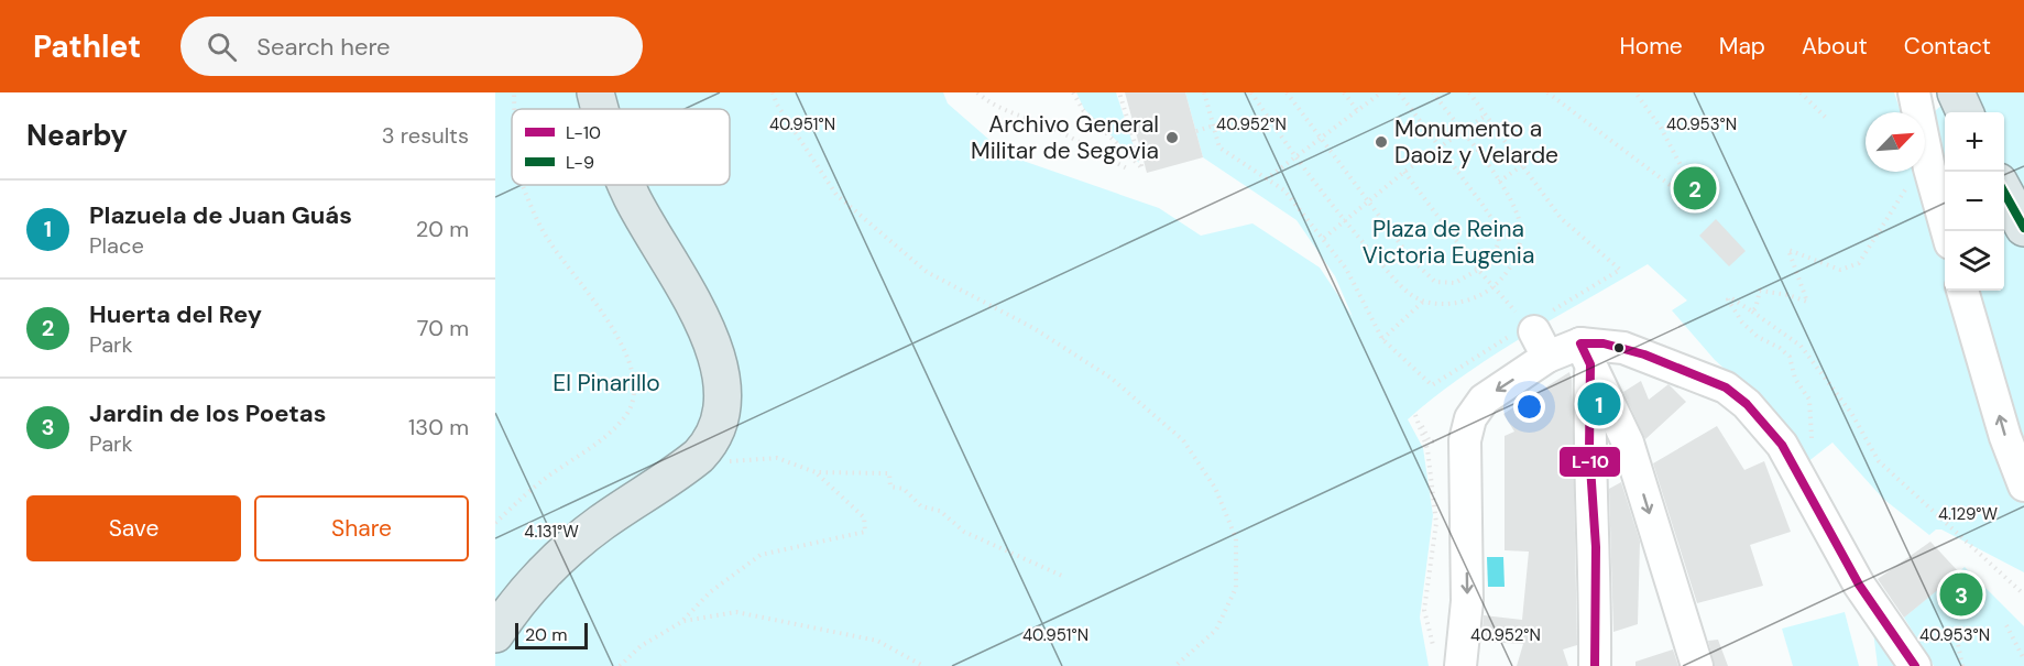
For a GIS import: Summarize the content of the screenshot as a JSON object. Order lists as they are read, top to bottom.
{
  "parks": ["Plaza de Reina Victoria Eugenia", "El Pinarillo"],
  "places": ["Archivo General Militar de Segovia", "Monumento a Daoiz y Velarde"],
  "lines": ["transit line L-9", "transit line L-10"],
  "legend": ["L-10", "L-9"],
  "scale_bar": "20 m",
  "north": "top right",
  "page": {
    "header": "Pathlet",
    "search": "Search here",
    "nav": [
      "Home",
      "Map",
      "About",
      "Contact"
    ],
    "heading": ["Nearby", "3 results"],
    "map_buttons": ["+", "−"],
    "pins": ["2", "1", "3"],
    "list": [
      {
        "mark": "1",
        "name": "Plazuela de Juan Guás",
        "note": "Place",
        "value": "20 m"
      },
      {
        "mark": "2",
        "name": "Huerta del Rey",
        "note": "Park",
        "value": "70 m"
      },
      {
        "mark": "3",
        "name": "Jardin de los Poetas",
        "note": "Park",
        "value": "130 m"
      }
    ],
    "buttons": ["Save", "Share"],
    "scale": "20 m"
  },
  "coordinates": [
    "40.951°N",
    "40.952°N",
    "40.953°N",
    "4.129°W",
    "4.131°W"
  ]
}
